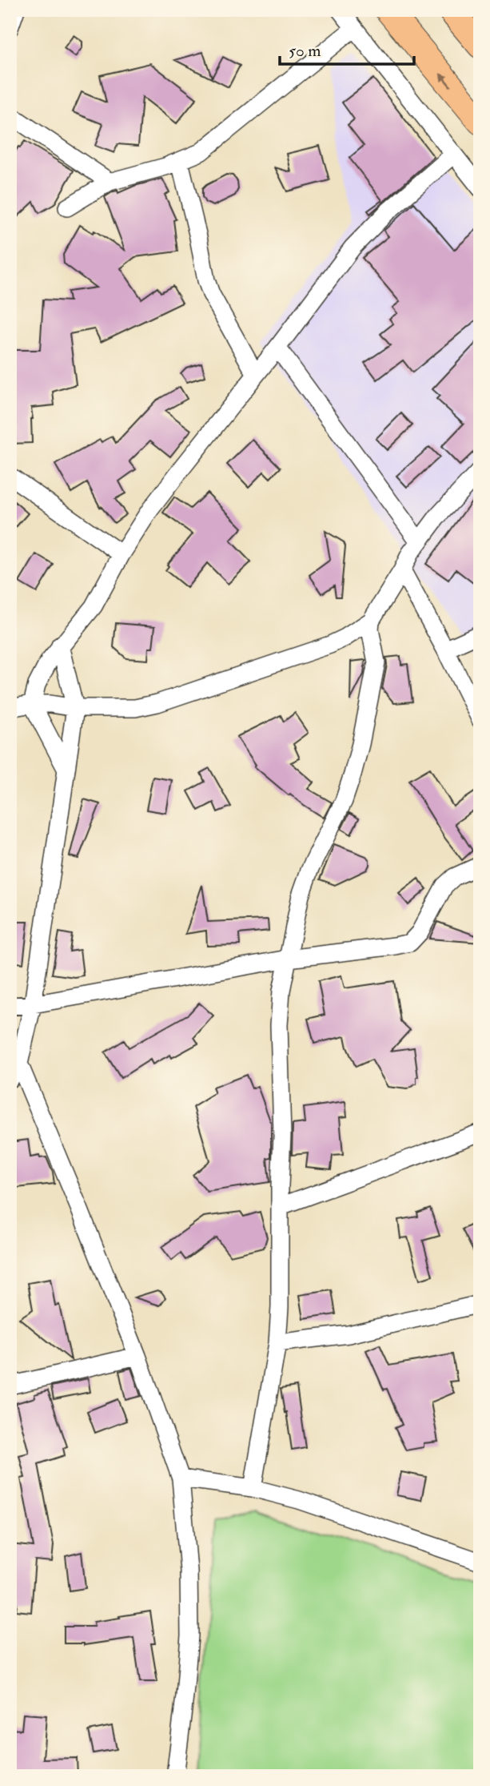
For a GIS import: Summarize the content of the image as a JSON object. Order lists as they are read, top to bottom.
{
  "scale_bar": "50 m"
}
